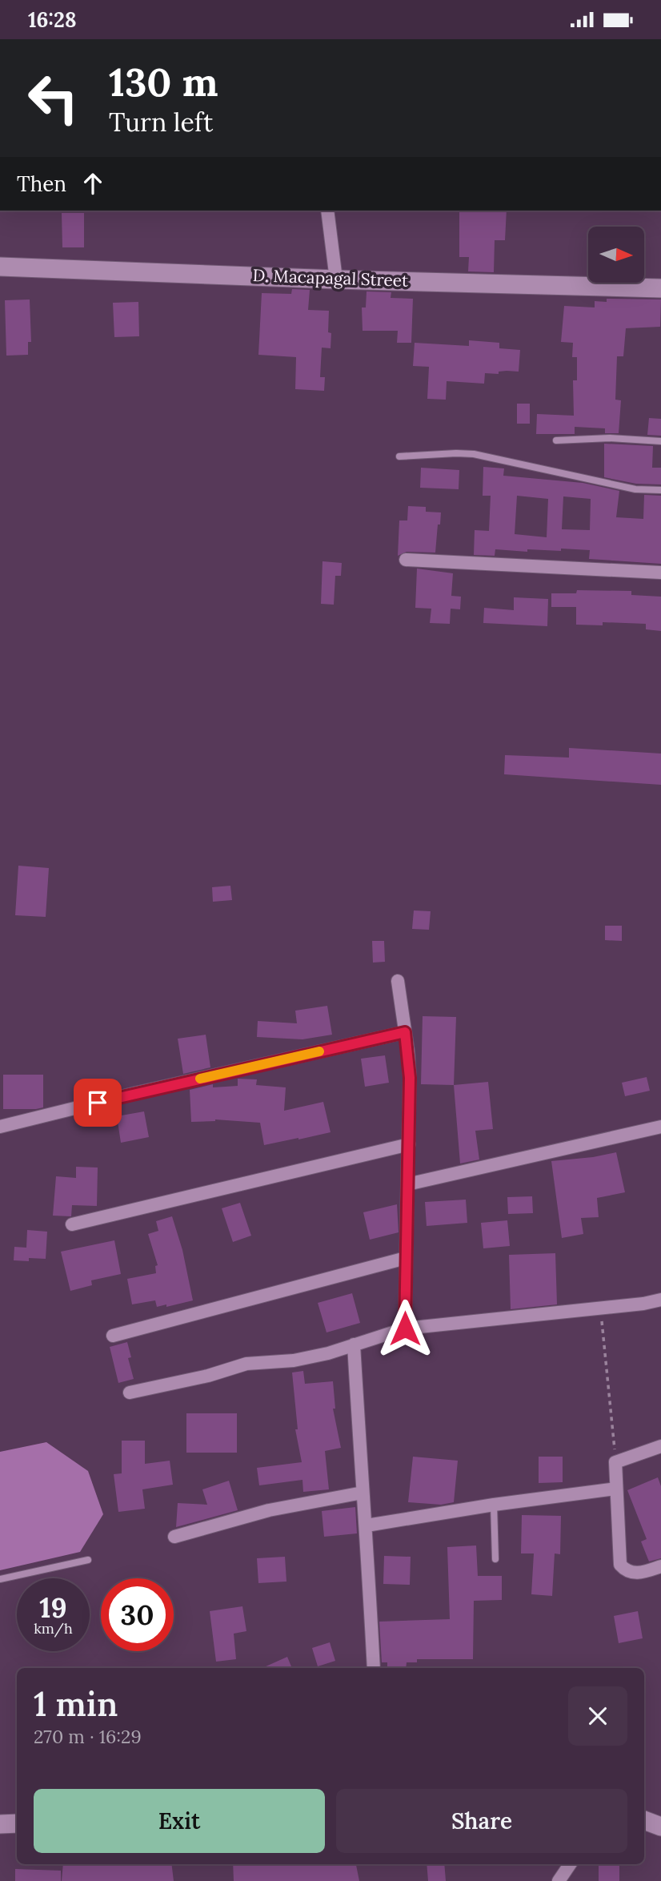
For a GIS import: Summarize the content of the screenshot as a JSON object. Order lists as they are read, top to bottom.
{
  "streets": {
    "street": ["D. Macapagal Street"]
  },
  "north": "right",
  "page": {
    "status": "16:28",
    "turn": ["130 m", "Turn left"],
    "then": "Then",
    "speed": "19 km/h",
    "limit": "30",
    "heading": ["1 min", "270 m · 16:29"],
    "buttons": ["Exit", "Share"]
  }
}
